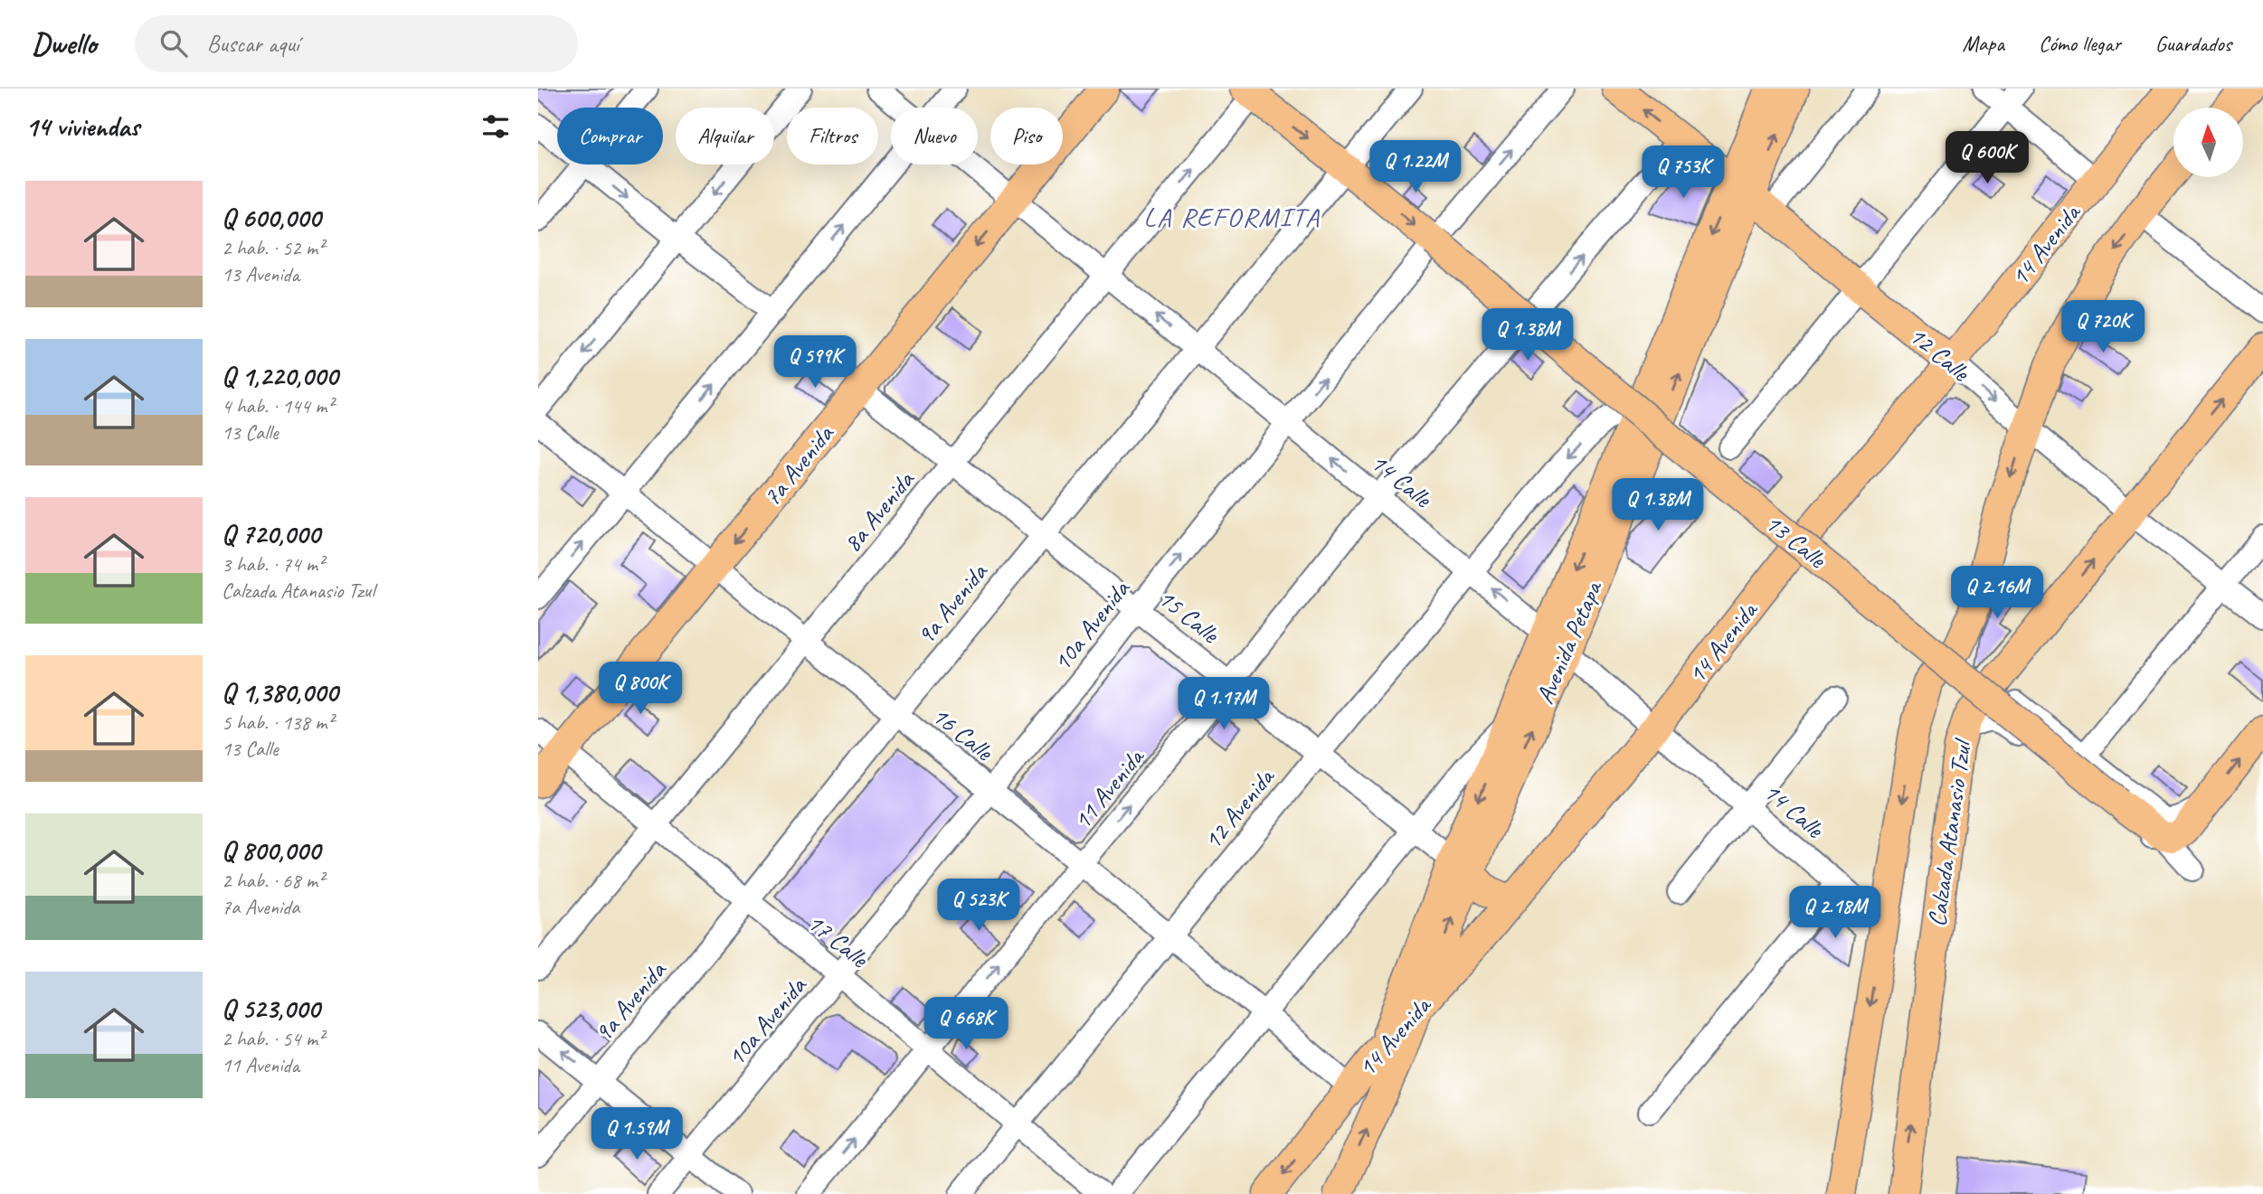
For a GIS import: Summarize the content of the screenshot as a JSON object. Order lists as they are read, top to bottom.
{
  "streets": {
    "main road": [
      "14 Avenida",
      "12 Calle",
      "7a Avenida",
      "13 Calle",
      "Avenida Petapa",
      "Calzada Atanasio Tzul"
    ],
    "street": [
      "14 Calle",
      "8a Avenida",
      "9a Avenida",
      "15 Calle",
      "10a Avenida",
      "16 Calle",
      "11 Avenida",
      "12 Avenida",
      "17 Calle"
    ]
  },
  "crossings": [
    ["14 Avenida", "12 Calle"],
    ["14 Avenida", "14 Calle"],
    ["14 Avenida", "13 Calle"],
    ["14 Avenida", "Avenida Petapa"],
    ["14 Avenida", "16 Calle"],
    ["12 Calle", "Avenida Petapa"],
    ["12 Calle", "Calzada Atanasio Tzul"],
    ["7a Avenida", "14 Calle"],
    ["7a Avenida", "15 Calle"],
    ["7a Avenida", "16 Calle"],
    ["7a Avenida", "17 Calle"],
    ["14 Calle", "8a Avenida"],
    ["14 Calle", "9a Avenida"],
    ["14 Calle", "10a Avenida"],
    ["14 Calle", "Avenida Petapa"],
    ["14 Calle", "11 Avenida"],
    ["14 Calle", "12 Avenida"],
    ["14 Calle", "Calzada Atanasio Tzul"],
    ["8a Avenida", "13 Calle"],
    ["8a Avenida", "15 Calle"],
    ["8a Avenida", "16 Calle"],
    ["8a Avenida", "17 Calle"],
    ["13 Calle", "9a Avenida"],
    ["13 Calle", "10a Avenida"],
    ["13 Calle", "Avenida Petapa"],
    ["13 Calle", "11 Avenida"],
    ["13 Calle", "12 Avenida"],
    ["13 Calle", "Calzada Atanasio Tzul"],
    ["9a Avenida", "15 Calle"],
    ["9a Avenida", "16 Calle"],
    ["9a Avenida", "17 Calle"],
    ["15 Calle", "10a Avenida"],
    ["15 Calle", "Avenida Petapa"],
    ["15 Calle", "11 Avenida"],
    ["15 Calle", "12 Avenida"],
    ["10a Avenida", "16 Calle"],
    ["10a Avenida", "17 Calle"],
    ["Avenida Petapa", "12 Avenida"],
    ["16 Calle", "11 Avenida"],
    ["16 Calle", "12 Avenida"],
    ["11 Avenida", "17 Calle"],
    ["12 Avenida", "17 Calle"]
  ],
  "one_way": ["7a Avenida", "10a Avenida", "11 Avenida"],
  "districts": ["LA REFORMITA"],
  "north": "top",
  "page": {
    "header": "Dwello",
    "search": "Buscar aquí",
    "nav": ["Mapa", "Cómo llegar", "Guardados"],
    "heading": "14 viviendas",
    "chip": [
      "Comprar",
      "Alquilar",
      "Filtros",
      "Nuevo",
      "Piso"
    ],
    "price": [
      "Q 600K",
      "Q 1.22M",
      "Q 753K",
      "Q 720K",
      "Q 1.38M",
      "Q 599K",
      "Q 1.38M",
      "Q 2.16M",
      "Q 800K",
      "Q 1.17M",
      "Q 523K",
      "Q 2.18M",
      "Q 668K",
      "Q 1.59M"
    ],
    "list": [
      {
        "name": "Q 600,000",
        "note": "2 hab. · 52 m² · 13 Avenida"
      },
      {
        "name": "Q 1,220,000",
        "note": "4 hab. · 144 m² · 13 Calle"
      },
      {
        "name": "Q 720,000",
        "note": "3 hab. · 74 m² · Calzada Atanasio Tzul"
      },
      {
        "name": "Q 1,380,000",
        "note": "5 hab. · 138 m² · 13 Calle"
      },
      {
        "name": "Q 800,000",
        "note": "2 hab. · 68 m² · 7a Avenida"
      },
      {
        "name": "Q 523,000",
        "note": "2 hab. · 54 m² · 11 Avenida"
      }
    ]
  }
}
